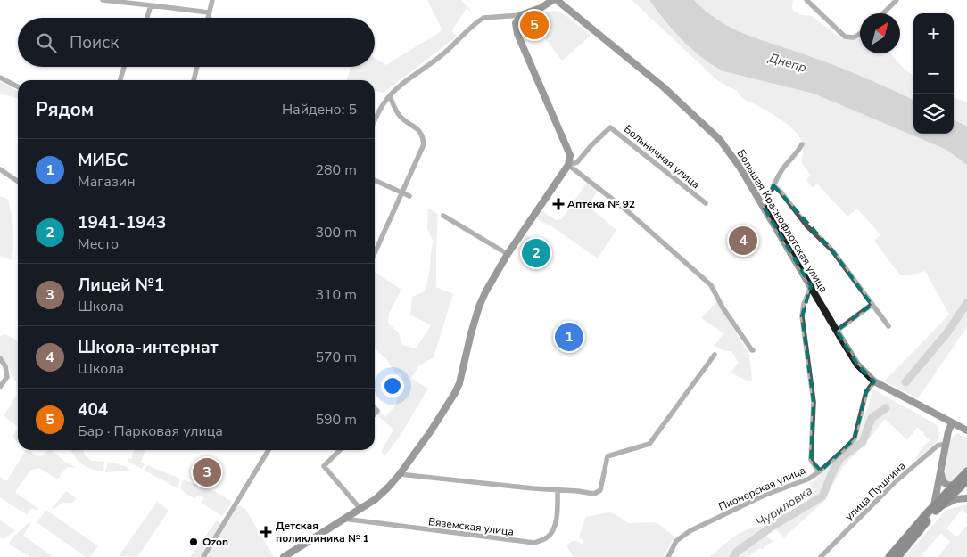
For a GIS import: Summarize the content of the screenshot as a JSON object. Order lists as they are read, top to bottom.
{
  "streets": {
    "main road": ["Большая Краснофлотская улица"],
    "street": [
      "Больничная улица",
      "Пионерская улица",
      "улица Пушкина",
      "Вяземская улица"
    ]
  },
  "crossings": [
    ["Большая Краснофлотская улица", "Пионерская улица"]
  ],
  "water": ["Днепр", "Чуриловка"],
  "places": {
    "health": ["Аптека № 92", "Детская поликлиника № 1"],
    "other": ["Ozon"]
  },
  "north": "top right",
  "page": {
    "pins": [
      "5",
      "4",
      "2",
      "1",
      "3"
    ],
    "map_buttons": ["+", "−"],
    "search": "Поиск",
    "heading": ["Рядом", "Найдено: 5"],
    "list": [
      {
        "mark": "1",
        "name": "МИБС",
        "note": "Магазин",
        "value": "280 m"
      },
      {
        "mark": "2",
        "name": "1941-1943",
        "note": "Место",
        "value": "300 m"
      },
      {
        "mark": "3",
        "name": "Лицей №1",
        "note": "Школа",
        "value": "310 m"
      },
      {
        "mark": "4",
        "name": "Школа-интернат",
        "note": "Школа",
        "value": "570 m"
      },
      {
        "mark": "5",
        "name": "404",
        "note": "Бар · Парковая улица",
        "value": "590 m"
      }
    ]
  }
}
